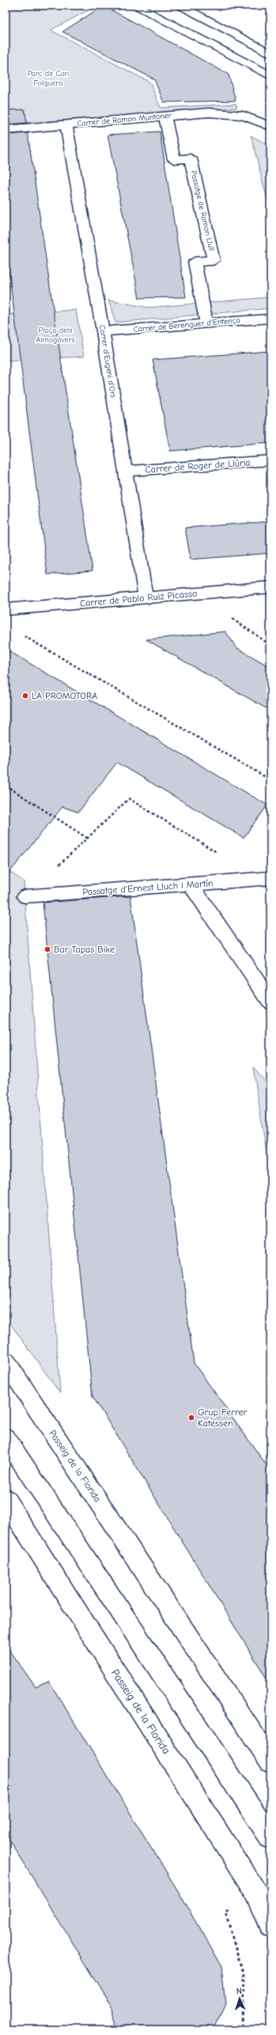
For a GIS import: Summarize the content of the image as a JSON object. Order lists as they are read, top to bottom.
{
  "streets": {
    "street": [
      "Carrer de Ramon Muntaner",
      "Passatge de Ramon Llull",
      "Carrer de Berenguer d'Entença",
      "Carrer d'Eugeni d'Ors",
      "Carrer de Roger de Llúria",
      "Carrer de Pablo Ruiz Picasso",
      "Passatge d'Ernest Lluch i Martín",
      "Passeig de la Florida"
    ]
  },
  "crossings": [
    ["Carrer de Ramon Muntaner", "Passatge de Ramon Llull"],
    ["Carrer de Ramon Muntaner", "Carrer d'Eugeni d'Ors"],
    ["Passatge de Ramon Llull", "Carrer de Berenguer d'Entença"],
    ["Carrer de Berenguer d'Entença", "Carrer d'Eugeni d'Ors"],
    ["Carrer d'Eugeni d'Ors", "Carrer de Roger de Llúria"],
    ["Carrer d'Eugeni d'Ors", "Carrer de Pablo Ruiz Picasso"]
  ],
  "parks": ["Parc de Can Folguera", "Plaça dels Almogàvers"],
  "places": ["LA PROMOTORA", "Bar Tapas Bike", "Grup Ferrer Katessen"],
  "north": "top"
}
